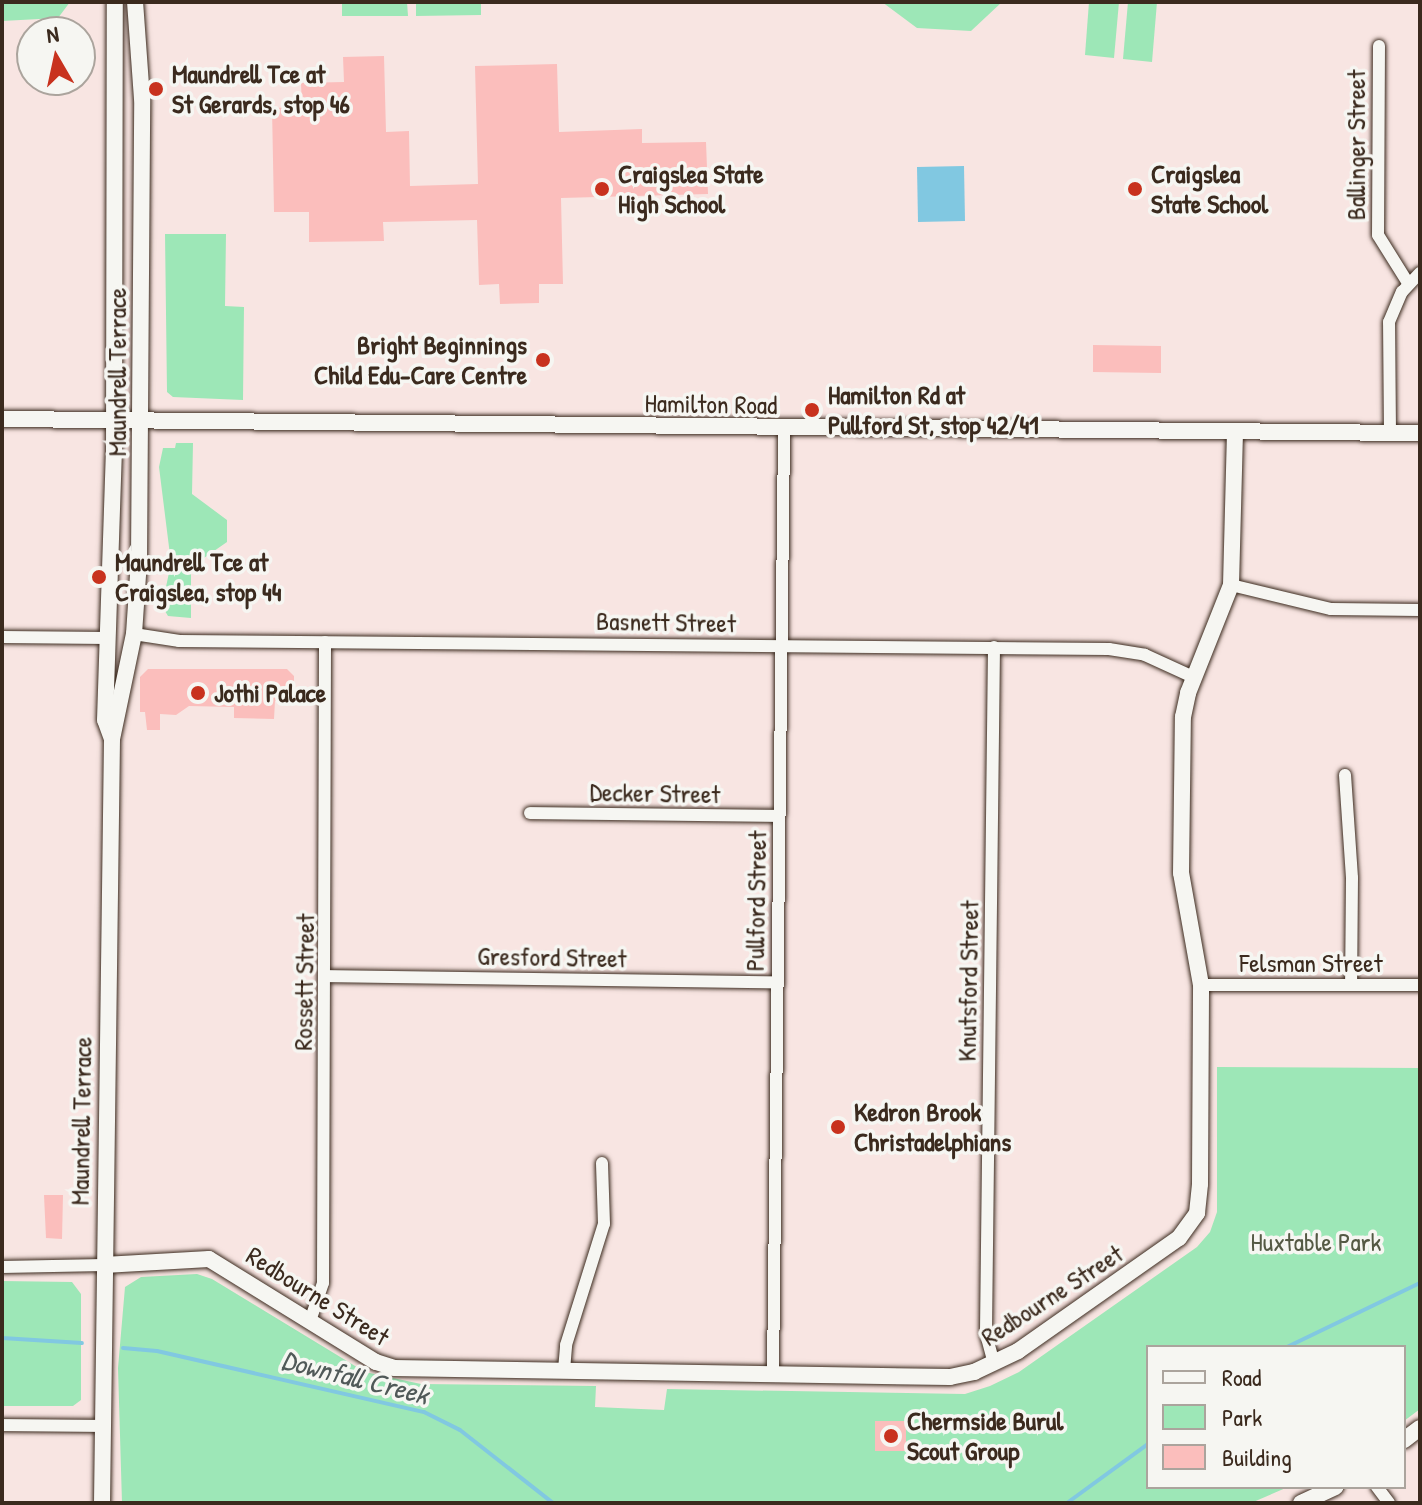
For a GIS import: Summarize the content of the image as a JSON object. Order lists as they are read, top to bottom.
{
  "streets": {
    "main road": ["Maundrell Terrace", "Hamilton Road", "Redbourne Street"],
    "street": [
      "Ballinger Street",
      "Basnett Street",
      "Decker Street",
      "Pullford Street",
      "Gresford Street",
      "Felsman Street",
      "Knutsford Street",
      "Rossett Street"
    ]
  },
  "crossings": [
    ["Maundrell Terrace", "Hamilton Road"],
    ["Maundrell Terrace", "Basnett Street"],
    ["Maundrell Terrace", "Redbourne Street"],
    ["Hamilton Road", "Pullford Street"],
    ["Hamilton Road", "Redbourne Street"],
    ["Basnett Street", "Pullford Street"],
    ["Basnett Street", "Knutsford Street"],
    ["Basnett Street", "Rossett Street"],
    ["Basnett Street", "Redbourne Street"],
    ["Decker Street", "Pullford Street"],
    ["Pullford Street", "Gresford Street"],
    ["Pullford Street", "Redbourne Street"],
    ["Gresford Street", "Rossett Street"],
    ["Felsman Street", "Redbourne Street"],
    ["Knutsford Street", "Redbourne Street"],
    ["Rossett Street", "Redbourne Street"]
  ],
  "water": ["Downfall Creek"],
  "parks": ["Huxtable Park"],
  "places": [
    "Maundrell Tce at St Gerards, stop 46",
    "Craigslea State High School",
    "Craigslea State School",
    "Bright Beginnings Child Edu-Care Centre",
    "Hamilton Rd at Pullford St, stop 42/41",
    "Maundrell Tce at Craigslea, stop 44",
    "Jothi Palace",
    "Kedron Brook Christadelphians",
    "Chermside Burul Scout Group"
  ],
  "legend": ["Road", "Park", "Building"],
  "north": "top"
}
